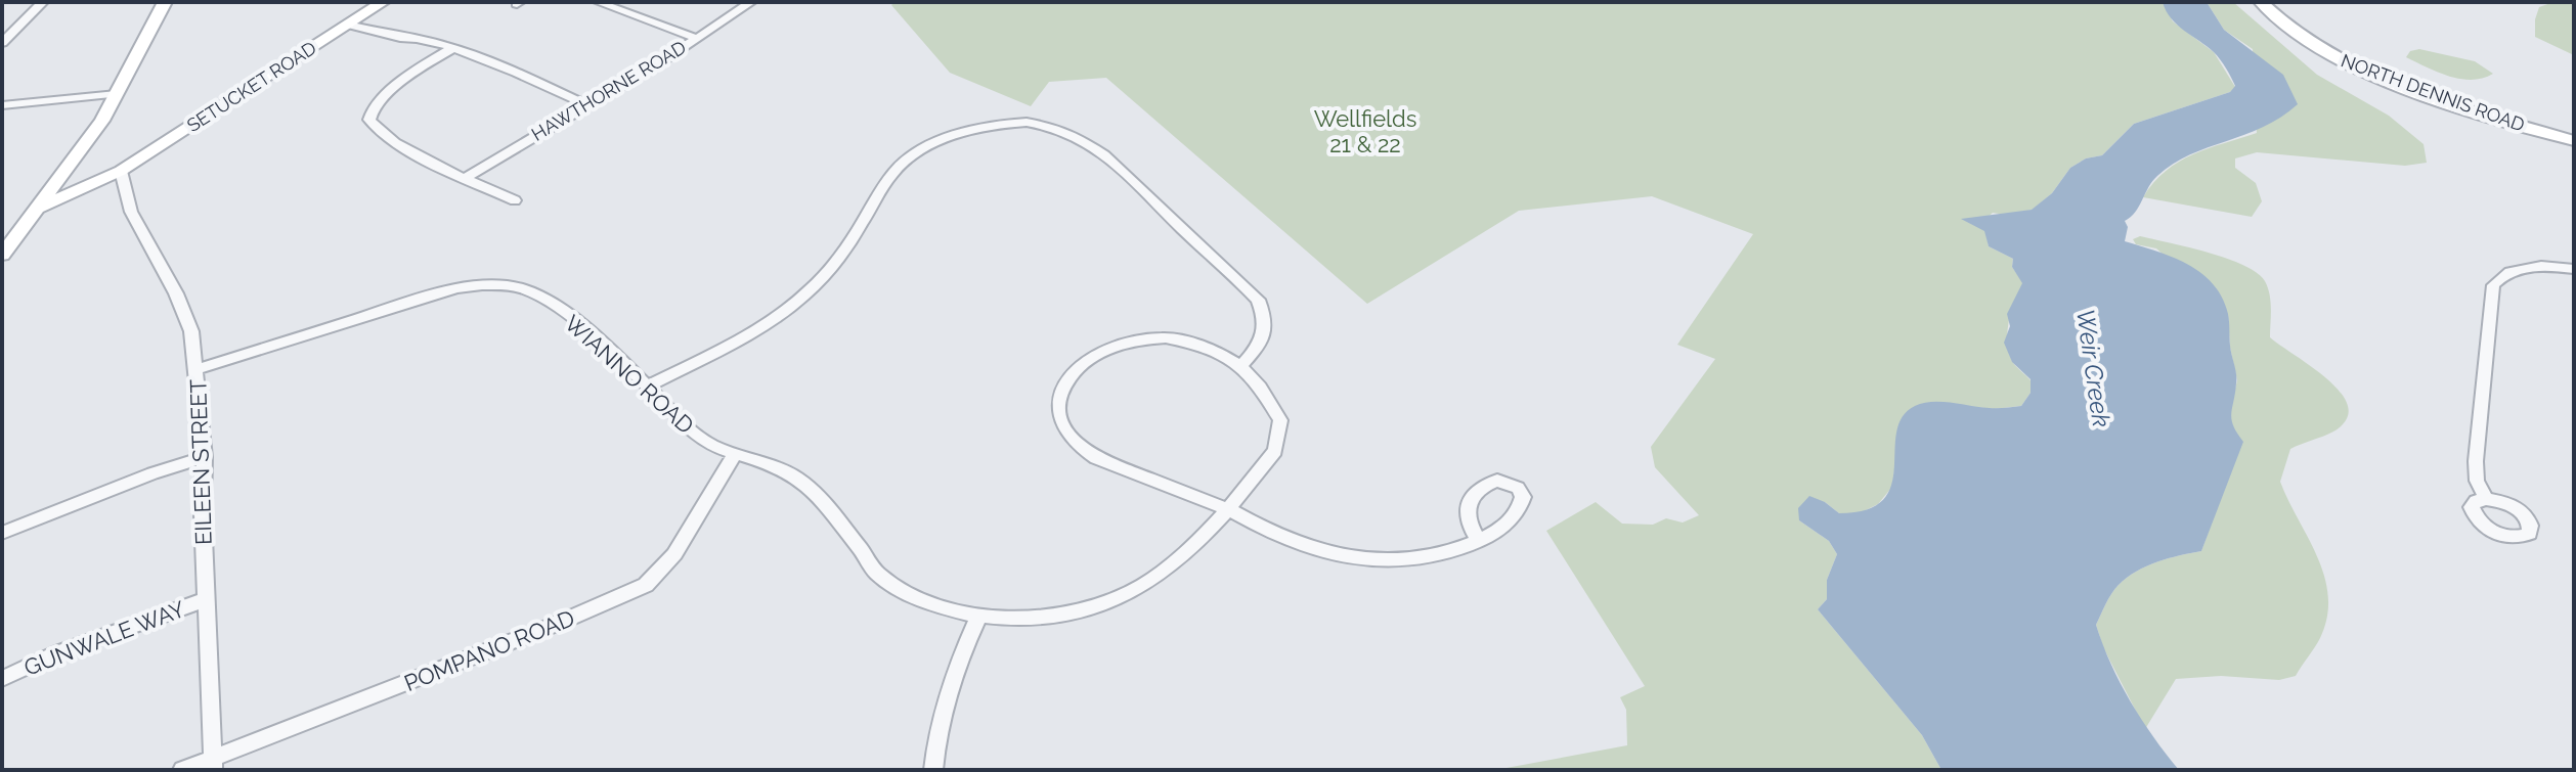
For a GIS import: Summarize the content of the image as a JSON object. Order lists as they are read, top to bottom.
{
  "streets": {
    "main road": ["SETUCKET ROAD", "NORTH DENNIS ROAD"],
    "street": [
      "HAWTHORNE ROAD",
      "WIANNO ROAD",
      "EILEEN STREET",
      "GUNWALE WAY",
      "POMPANO ROAD"
    ]
  },
  "crossings": [
    ["SETUCKET ROAD", "EILEEN STREET"],
    ["WIANNO ROAD", "EILEEN STREET"],
    ["WIANNO ROAD", "POMPANO ROAD"],
    ["EILEEN STREET", "GUNWALE WAY"],
    ["EILEEN STREET", "POMPANO ROAD"]
  ],
  "water": ["Weir Creek"],
  "parks": ["Wellfields 21 & 22"]
}
